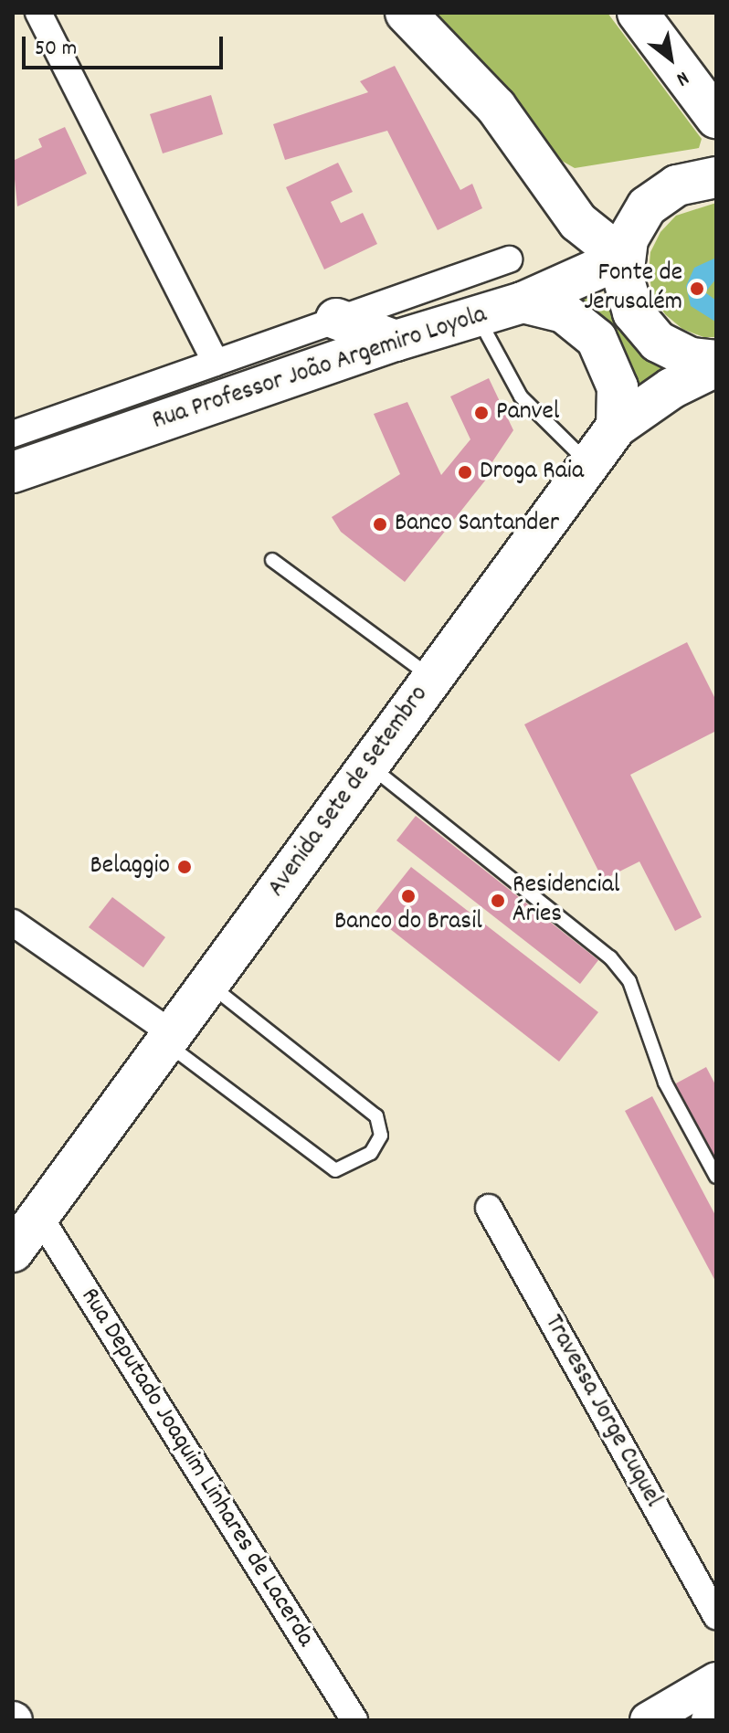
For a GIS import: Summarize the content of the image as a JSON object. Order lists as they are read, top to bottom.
{
  "streets": {
    "main road": ["Rua Professor João Argemiro Loyola", "Avenida Sete de Setembro"],
    "street": ["Travessa Jorge Cuquel", "Rua Deputado Joaquim Linhares de Lacerda"]
  },
  "crossings": [
    ["Avenida Sete de Setembro", "Rua Deputado Joaquim Linhares de Lacerda"]
  ],
  "places": [
    "Fonte de Jerusalém",
    "Panvel",
    "Droga Raia",
    "Banco Santander",
    "Belaggio",
    "Banco do Brasil",
    "Residencial Áries"
  ],
  "scale_bar": "50 m",
  "north": "bottom right"
}
